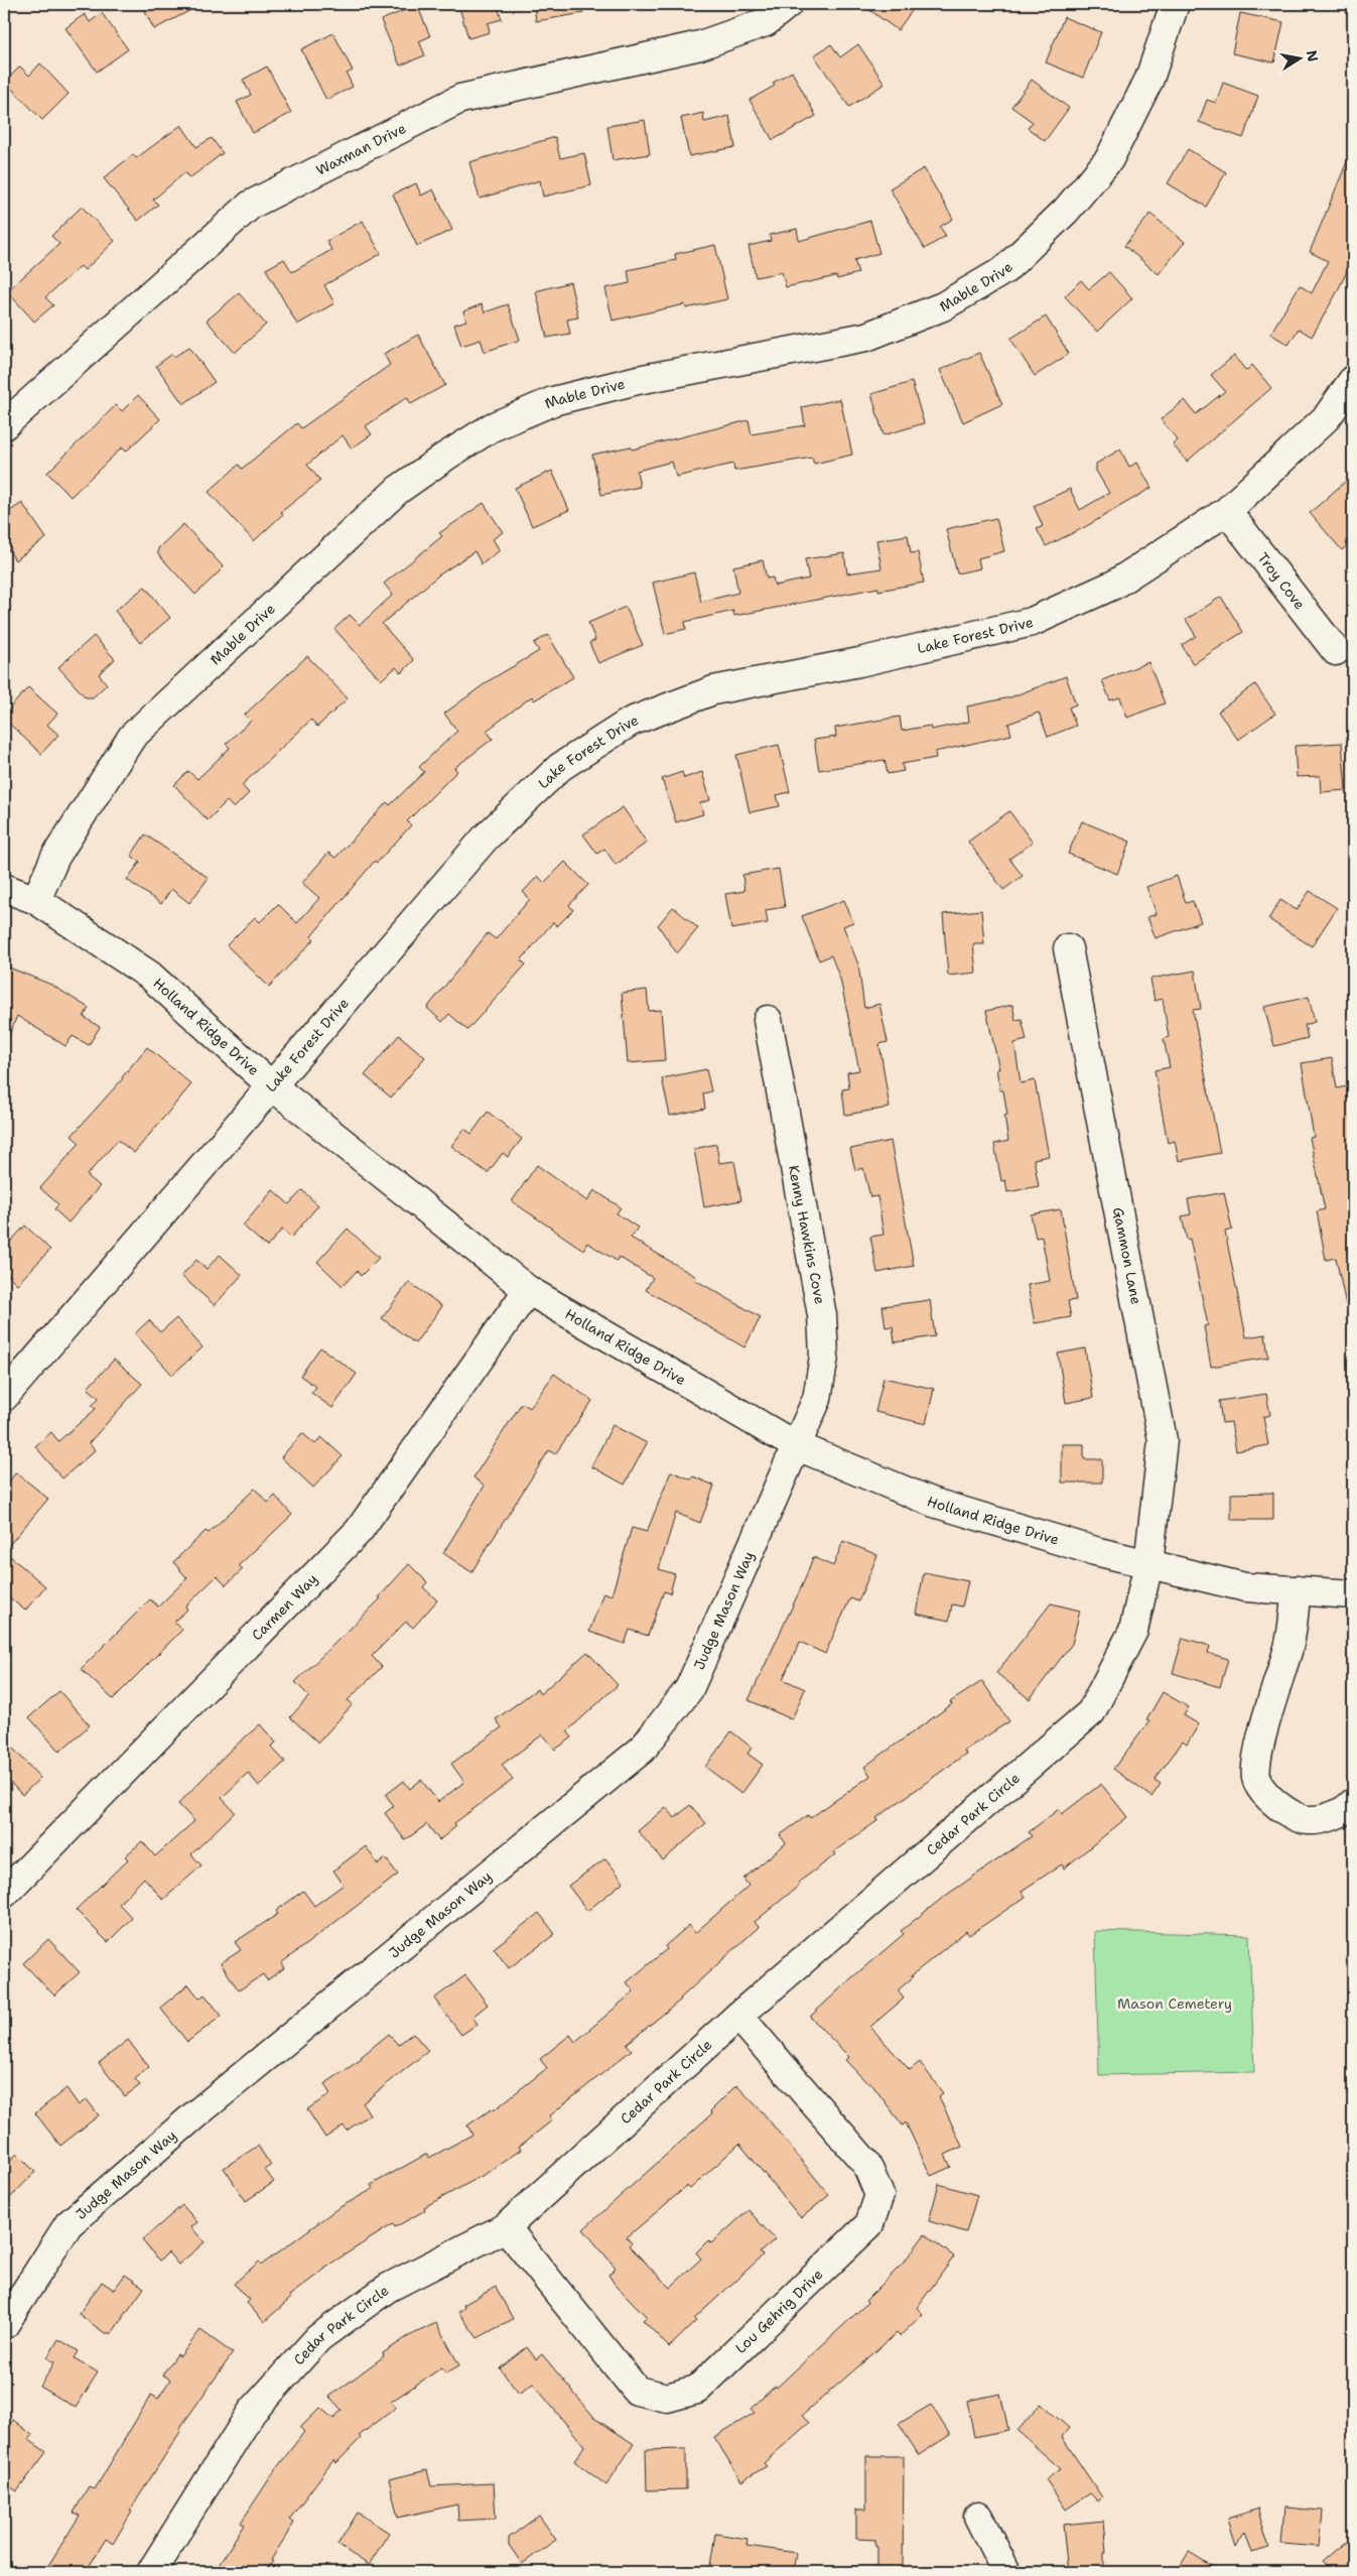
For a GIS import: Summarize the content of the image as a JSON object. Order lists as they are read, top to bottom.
{
  "streets": {
    "street": [
      "Waxman Drive",
      "Mable Drive",
      "Troy Cove",
      "Lake Forest Drive",
      "Holland Ridge Drive",
      "Kenny Hawkins Cove",
      "Gammon Lane",
      "Carmen Way",
      "Judge Mason Way",
      "Cedar Park Circle",
      "Lou Gehrig Drive"
    ]
  },
  "crossings": [
    ["Mable Drive", "Holland Ridge Drive"],
    ["Troy Cove", "Lake Forest Drive"],
    ["Lake Forest Drive", "Holland Ridge Drive"],
    ["Holland Ridge Drive", "Kenny Hawkins Cove"],
    ["Holland Ridge Drive", "Gammon Lane"],
    ["Holland Ridge Drive", "Carmen Way"],
    ["Holland Ridge Drive", "Judge Mason Way"],
    ["Holland Ridge Drive", "Cedar Park Circle"],
    ["Kenny Hawkins Cove", "Judge Mason Way"],
    ["Gammon Lane", "Cedar Park Circle"],
    ["Cedar Park Circle", "Lou Gehrig Drive"]
  ],
  "parks": ["Mason Cemetery"],
  "north": "right"
}
